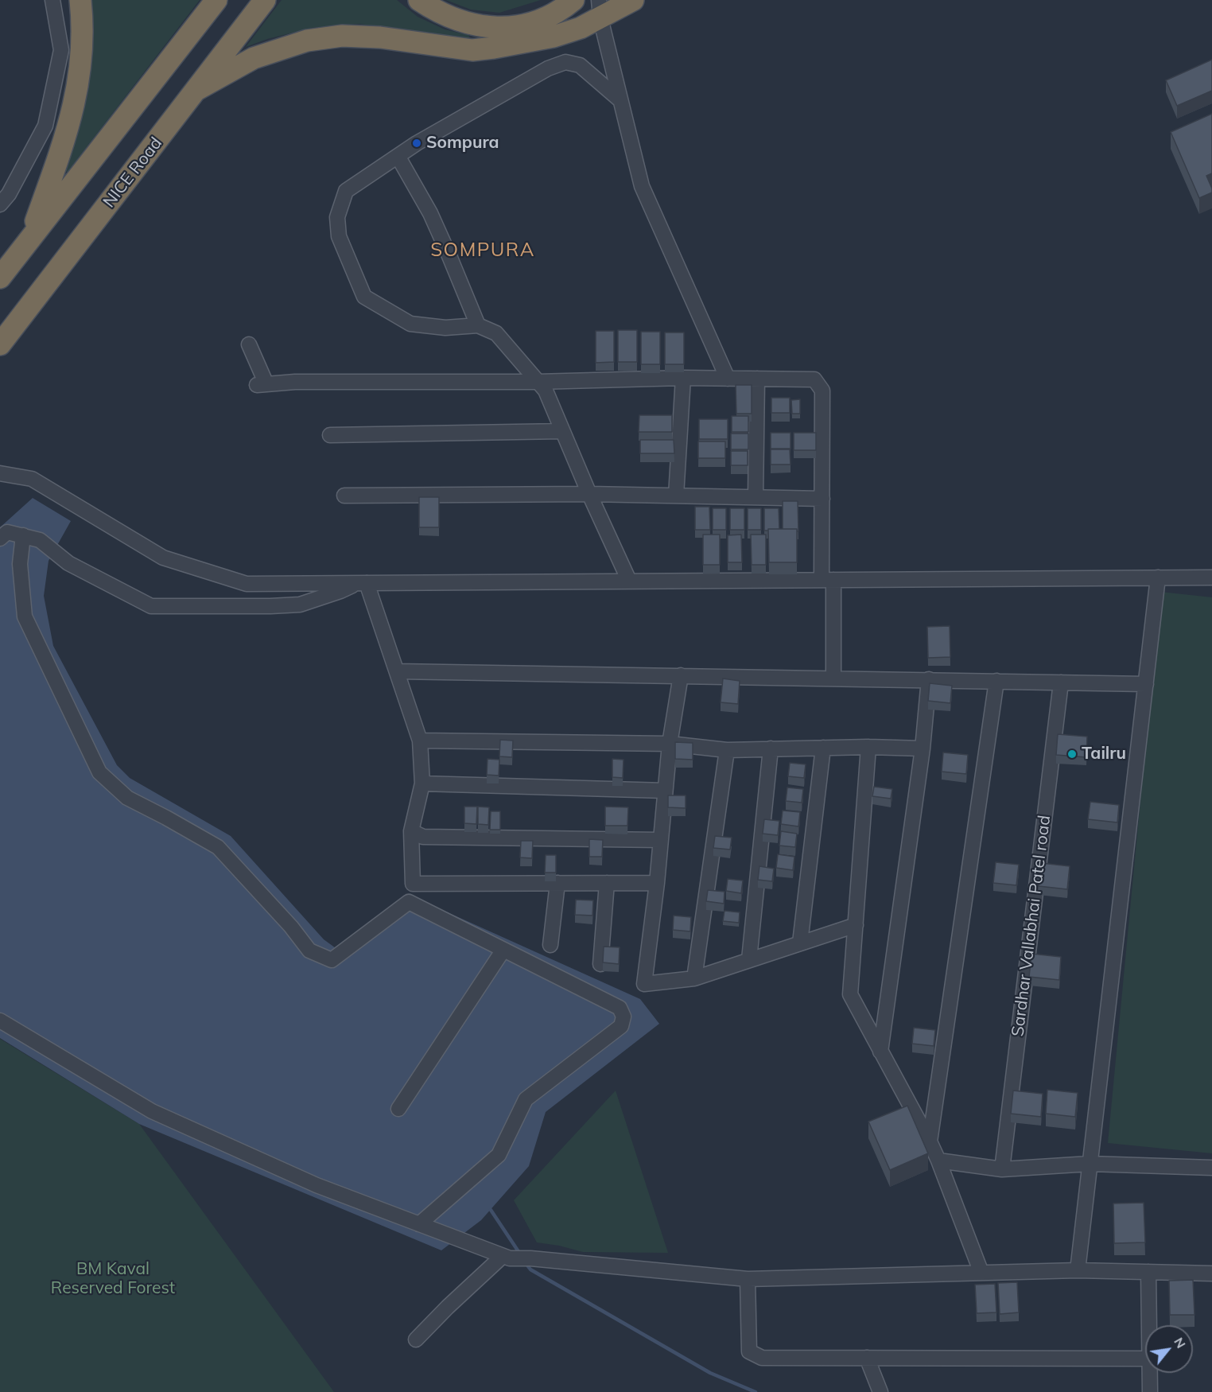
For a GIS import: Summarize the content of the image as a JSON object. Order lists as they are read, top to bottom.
{
  "streets": {
    "highway": ["NICE Road"],
    "street": ["Sardhar Vallabhai Patel road"]
  },
  "districts": ["SOMPURA"],
  "parks": ["BM Kaval Reserved Forest"],
  "places": ["Sompura", "Tailru"],
  "north": "top right"
}
